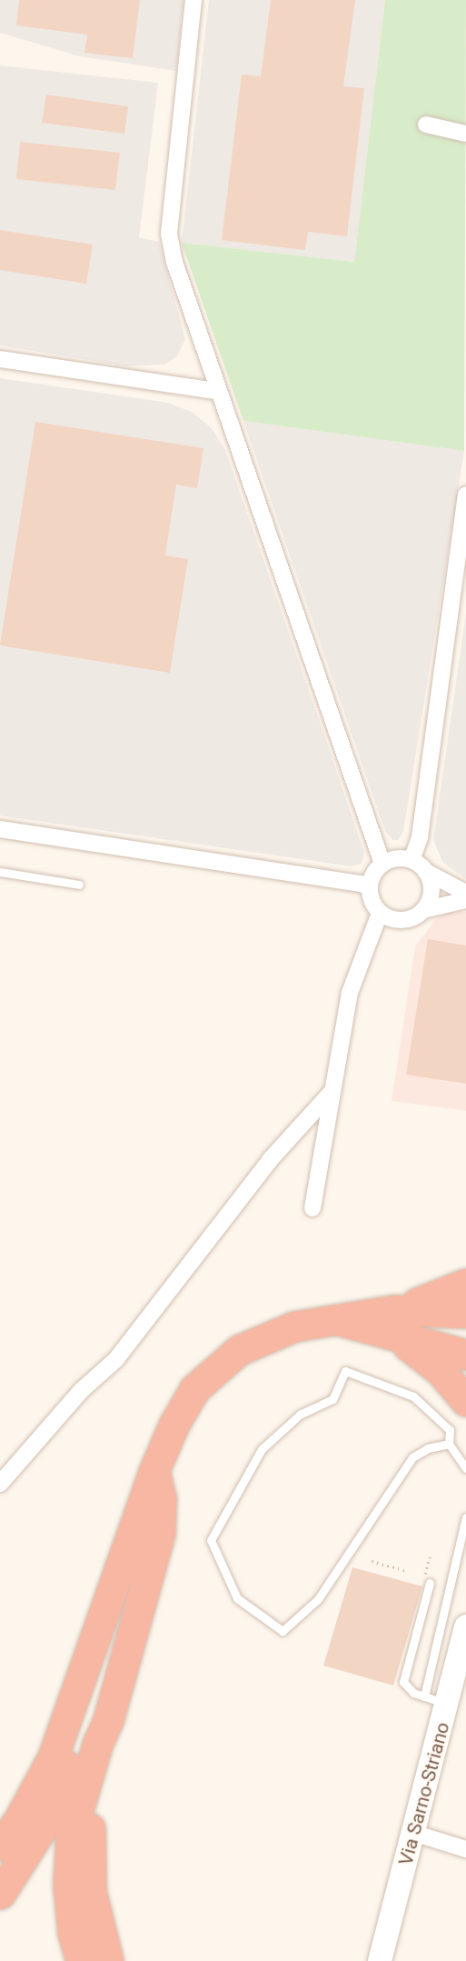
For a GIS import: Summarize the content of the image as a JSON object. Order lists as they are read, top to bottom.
{
  "streets": {
    "main road": ["Via Sarno-Striano"]
  }
}
